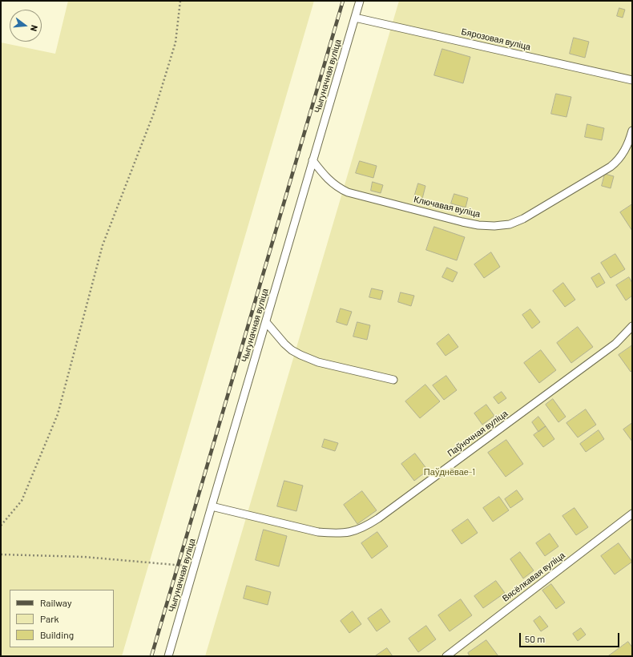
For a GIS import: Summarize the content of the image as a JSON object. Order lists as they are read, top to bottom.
{
  "streets": {
    "lane": [
      "Бярозовая вуліца",
      "Чыгуначная вуліца",
      "Ключавая вуліца",
      "Паўночная вуліца",
      "Вясёлкавая вуліца"
    ]
  },
  "crossings": [
    ["Бярозовая вуліца", "Чыгуначная вуліца"],
    ["Чыгуначная вуліца", "Ключавая вуліца"],
    ["Чыгуначная вуліца", "Паўночная вуліца"]
  ],
  "parks": ["Паўднёвае-1"],
  "legend": ["Railway", "Park", "Building"],
  "scale_bar": "50 m",
  "north": "right"
}
